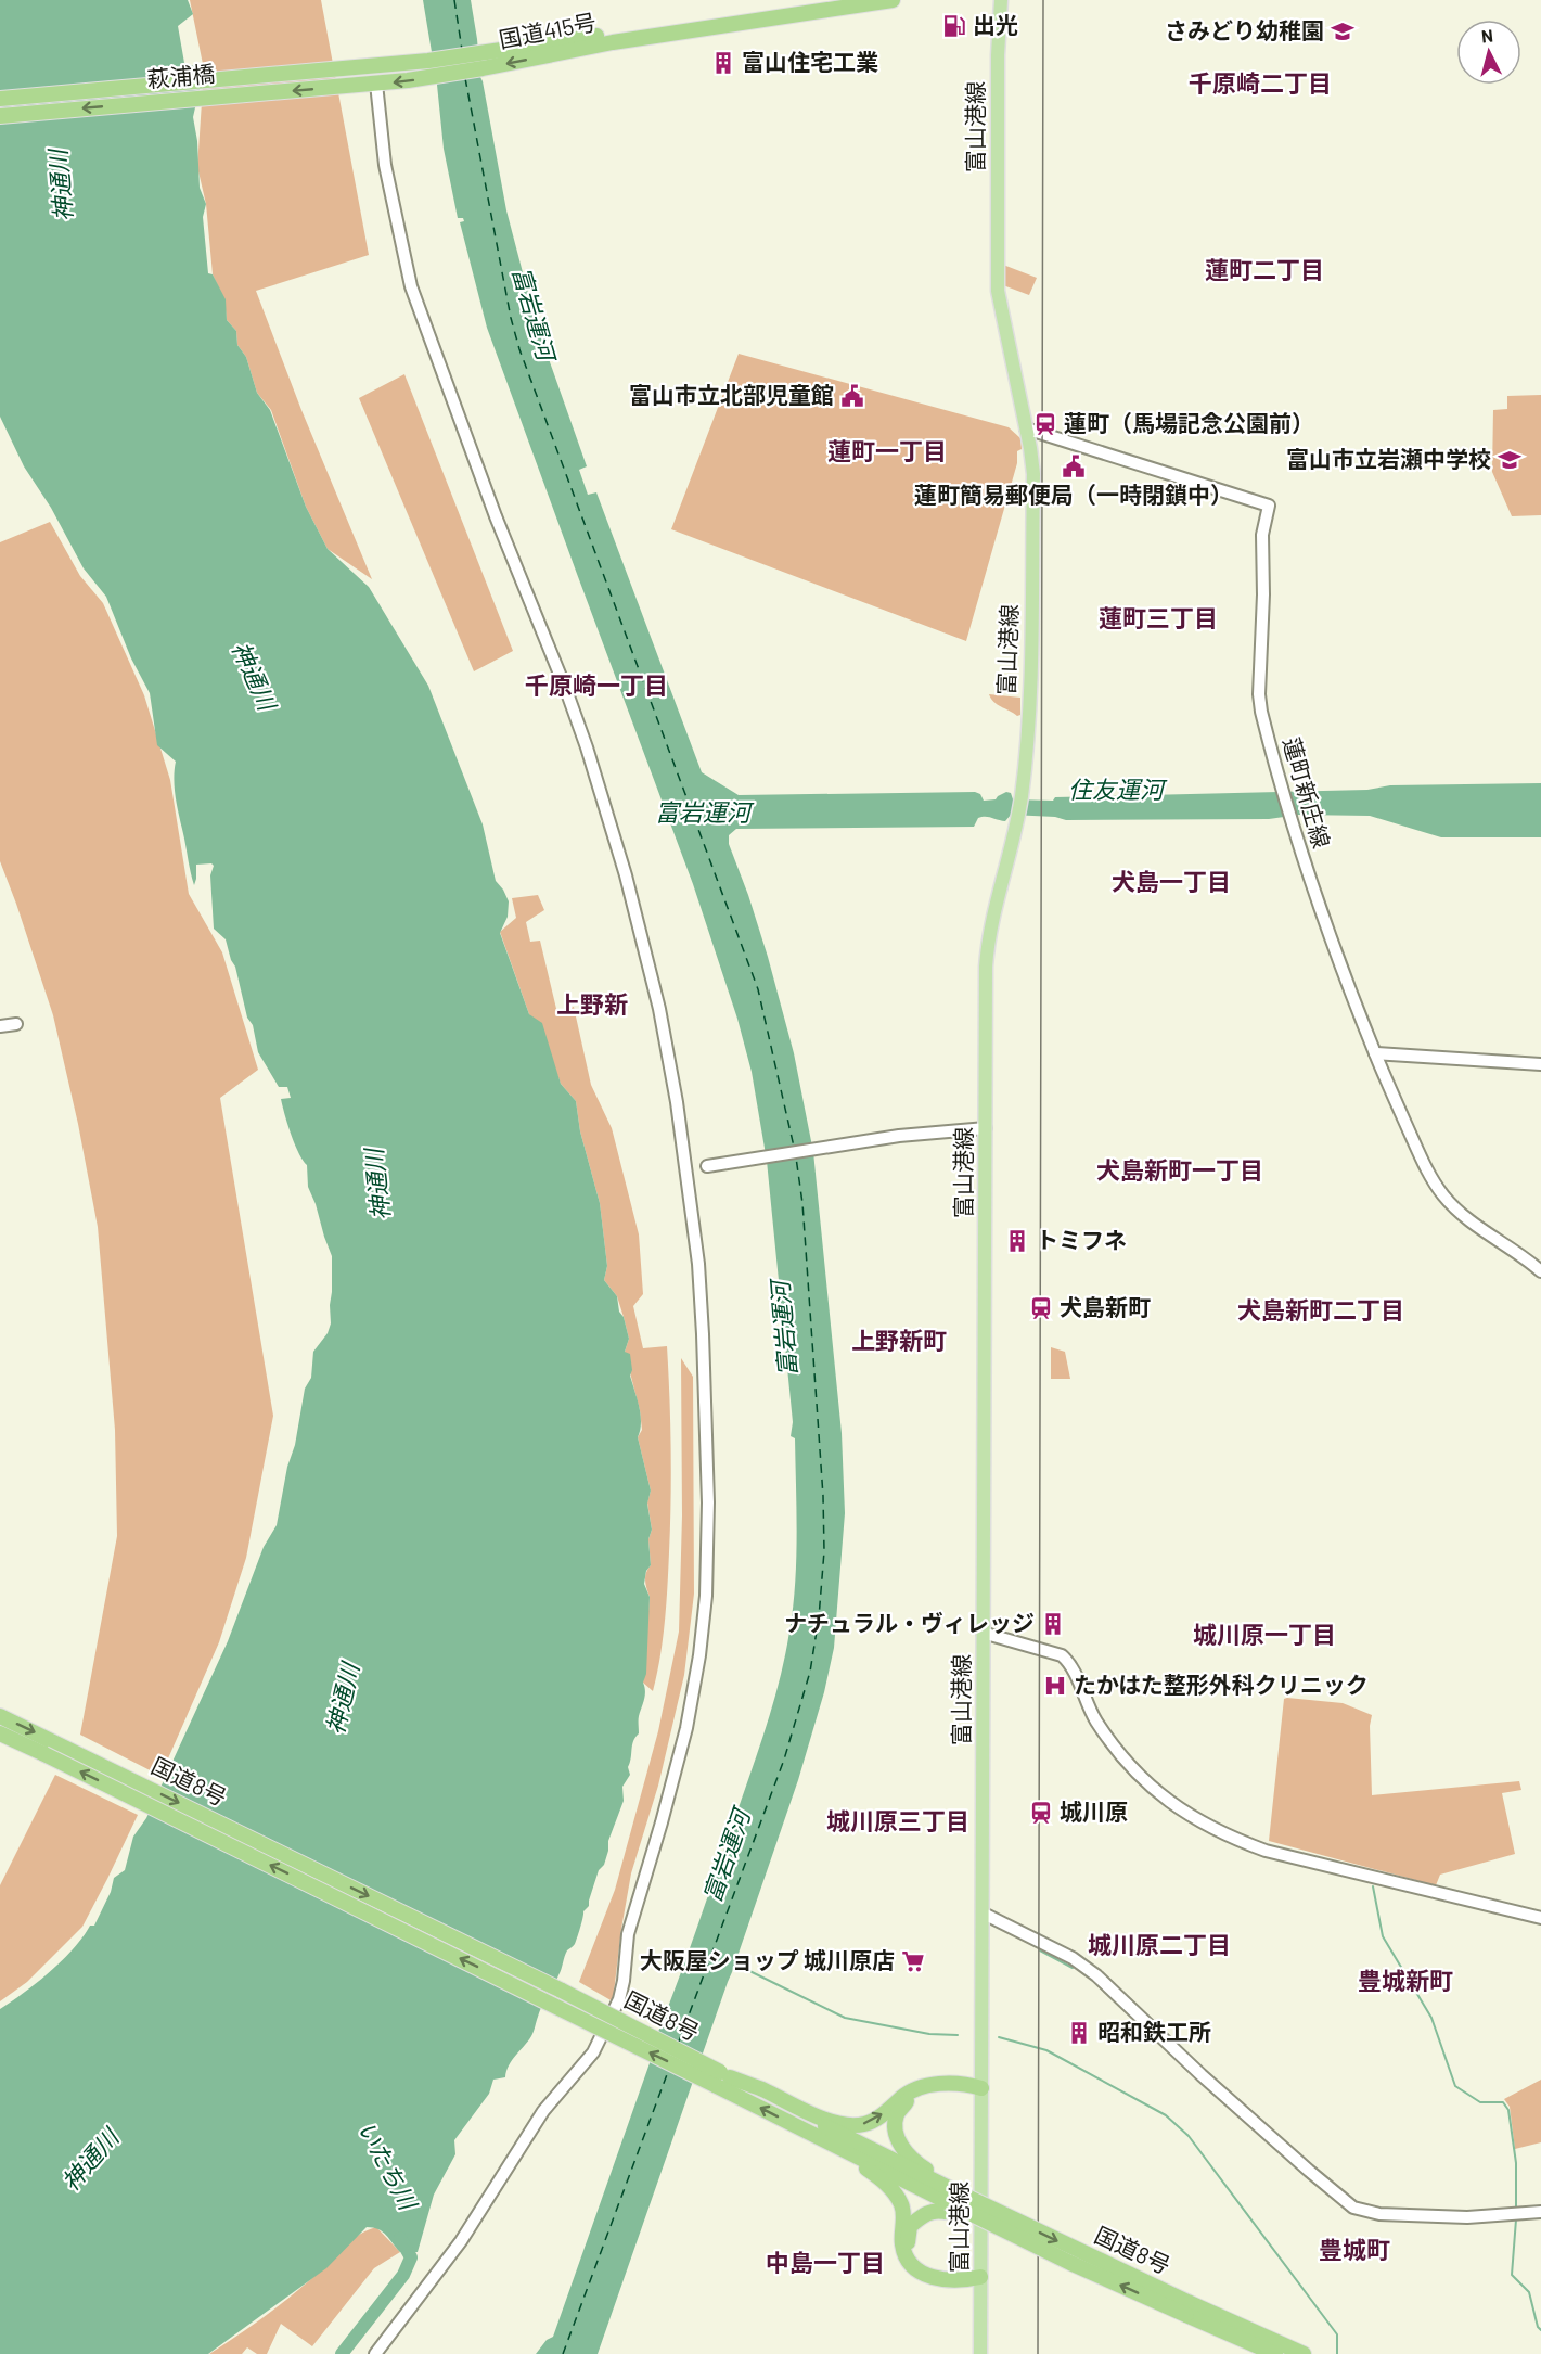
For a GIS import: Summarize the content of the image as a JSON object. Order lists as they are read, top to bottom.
{
  "streets": {
    "highway": ["国道415号", "萩浦橋", "国道8号"],
    "main road": ["富山港線"],
    "street": ["蓮町新庄線"]
  },
  "crossings": [
    ["国道415号", "萩浦橋"],
    ["富山港線", "蓮町新庄線"]
  ],
  "districts": [
    "千原崎二丁目",
    "蓮町二丁目",
    "蓮町一丁目",
    "蓮町三丁目",
    "千原崎一丁目",
    "犬島一丁目",
    "上野新",
    "犬島新町一丁目",
    "犬島新町二丁目",
    "上野新町",
    "城川原一丁目",
    "城川原三丁目",
    "城川原二丁目",
    "豊城新町",
    "豊城町",
    "中島一丁目"
  ],
  "water": [
    "神通川",
    "富岩運河",
    "住友運河",
    "いたち川"
  ],
  "places": {
    "fuel station": ["出光"],
    "school or university": ["さみどり幼稚園", "富山市立岩瀬中学校"],
    "building": [
      "富山住宅工業",
      "トミフネ",
      "ナチュラル・ヴィレッジ",
      "昭和鉄工所"
    ],
    "public building": ["富山市立北部児童館", "蓮町簡易郵便局（一時閉鎖中）"],
    "station": ["蓮町（馬場記念公園前）", "犬島新町", "城川原"],
    "hospital": ["たかはた整形外科クリニック"],
    "supermarket": ["大阪屋ショップ 城川原店"]
  },
  "north": "top"
}
